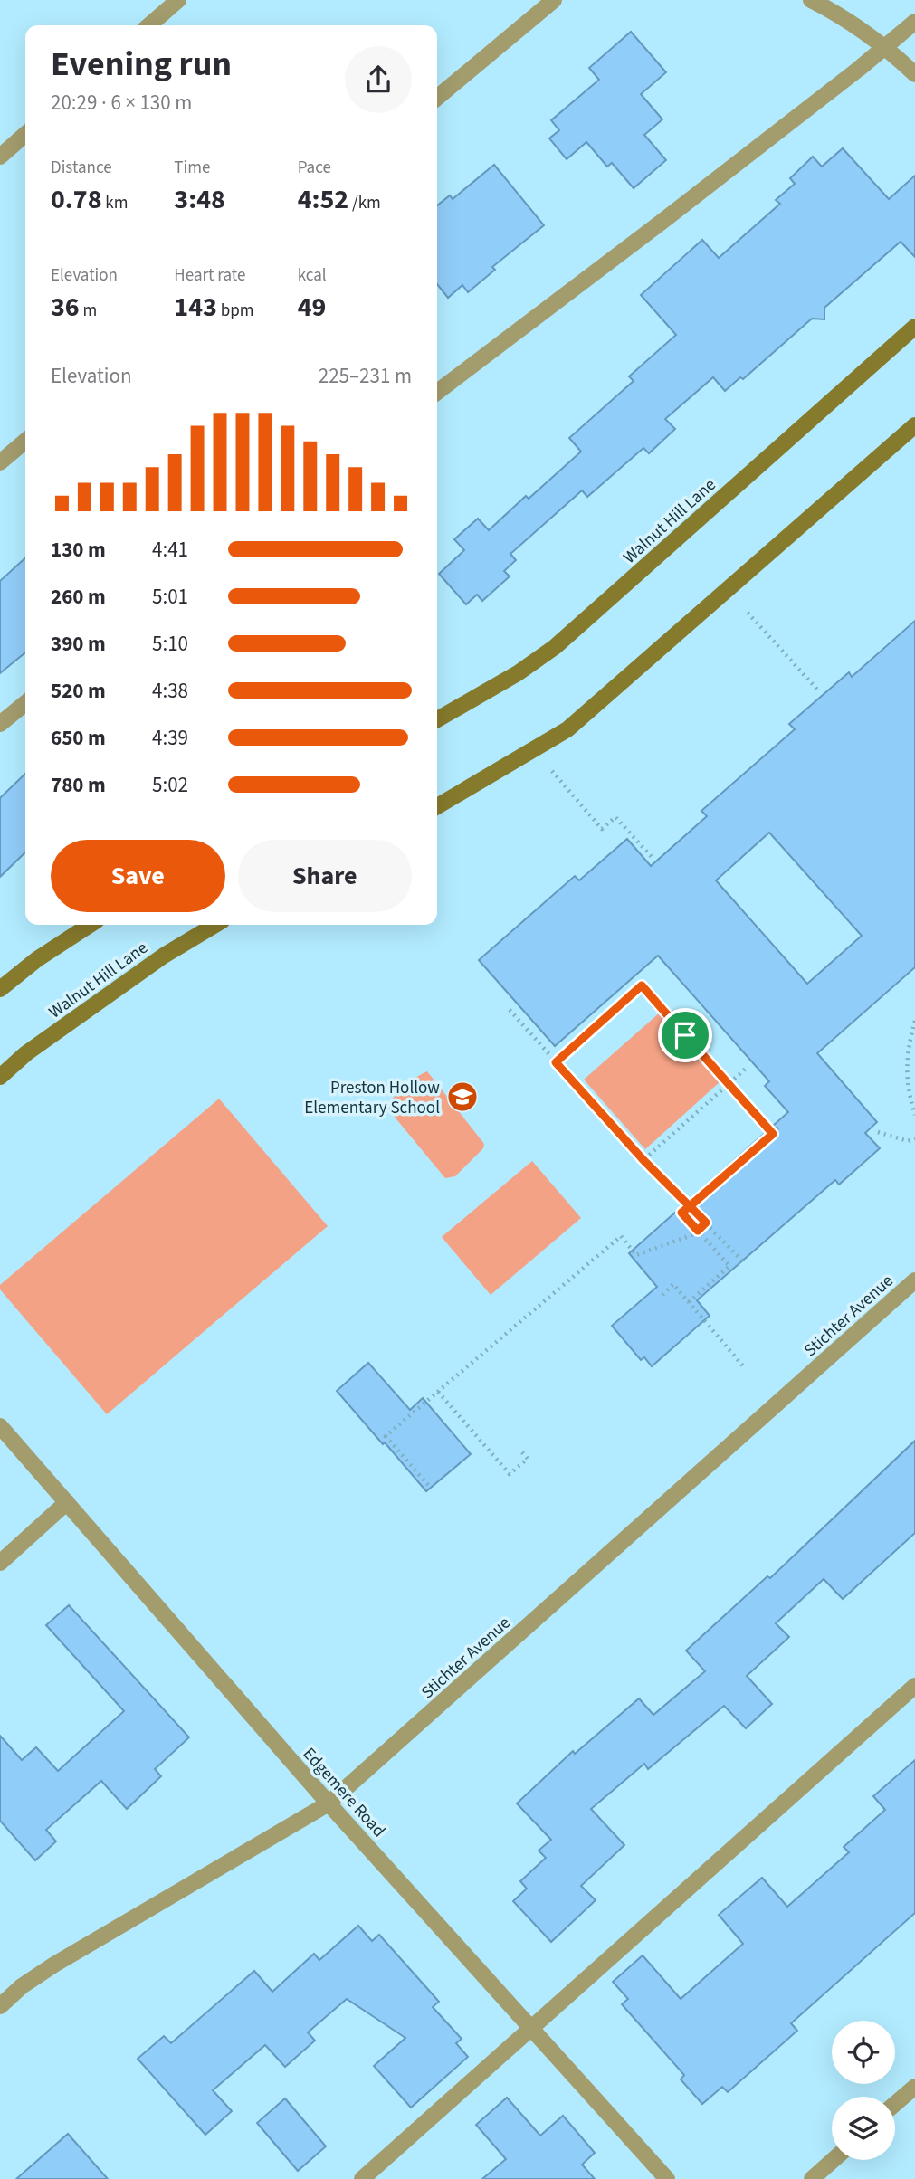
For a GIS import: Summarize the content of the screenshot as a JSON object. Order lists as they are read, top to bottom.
{
  "streets": {
    "main road": ["Walnut Hill Lane"],
    "street": ["Stichter Avenue", "Edgemere Road"]
  },
  "crossings": [
    ["Stichter Avenue", "Edgemere Road"]
  ],
  "places": {
    "school or university": ["Preston Hollow Elementary School"]
  },
  "page": {
    "heading": ["Evening run", "20:29 · 6 × 130 m"],
    "stats": [
      ["Distance", "0.78 km"],
      ["Time", "3:48"],
      ["Pace", "4:52 /km"],
      ["Elevation", "36 m"],
      ["Heart rate", "143 bpm"],
      ["kcal", "49"]
    ],
    "chart": ["Elevation", "225–231 m"],
    "list": [
      {
        "name": "130 m",
        "note": "4:41"
      },
      {
        "name": "260 m",
        "note": "5:01"
      },
      {
        "name": "390 m",
        "note": "5:10"
      },
      {
        "name": "520 m",
        "note": "4:38"
      },
      {
        "name": "650 m",
        "note": "4:39"
      },
      {
        "name": "780 m",
        "note": "5:02"
      }
    ],
    "buttons": ["Save", "Share"]
  }
}
